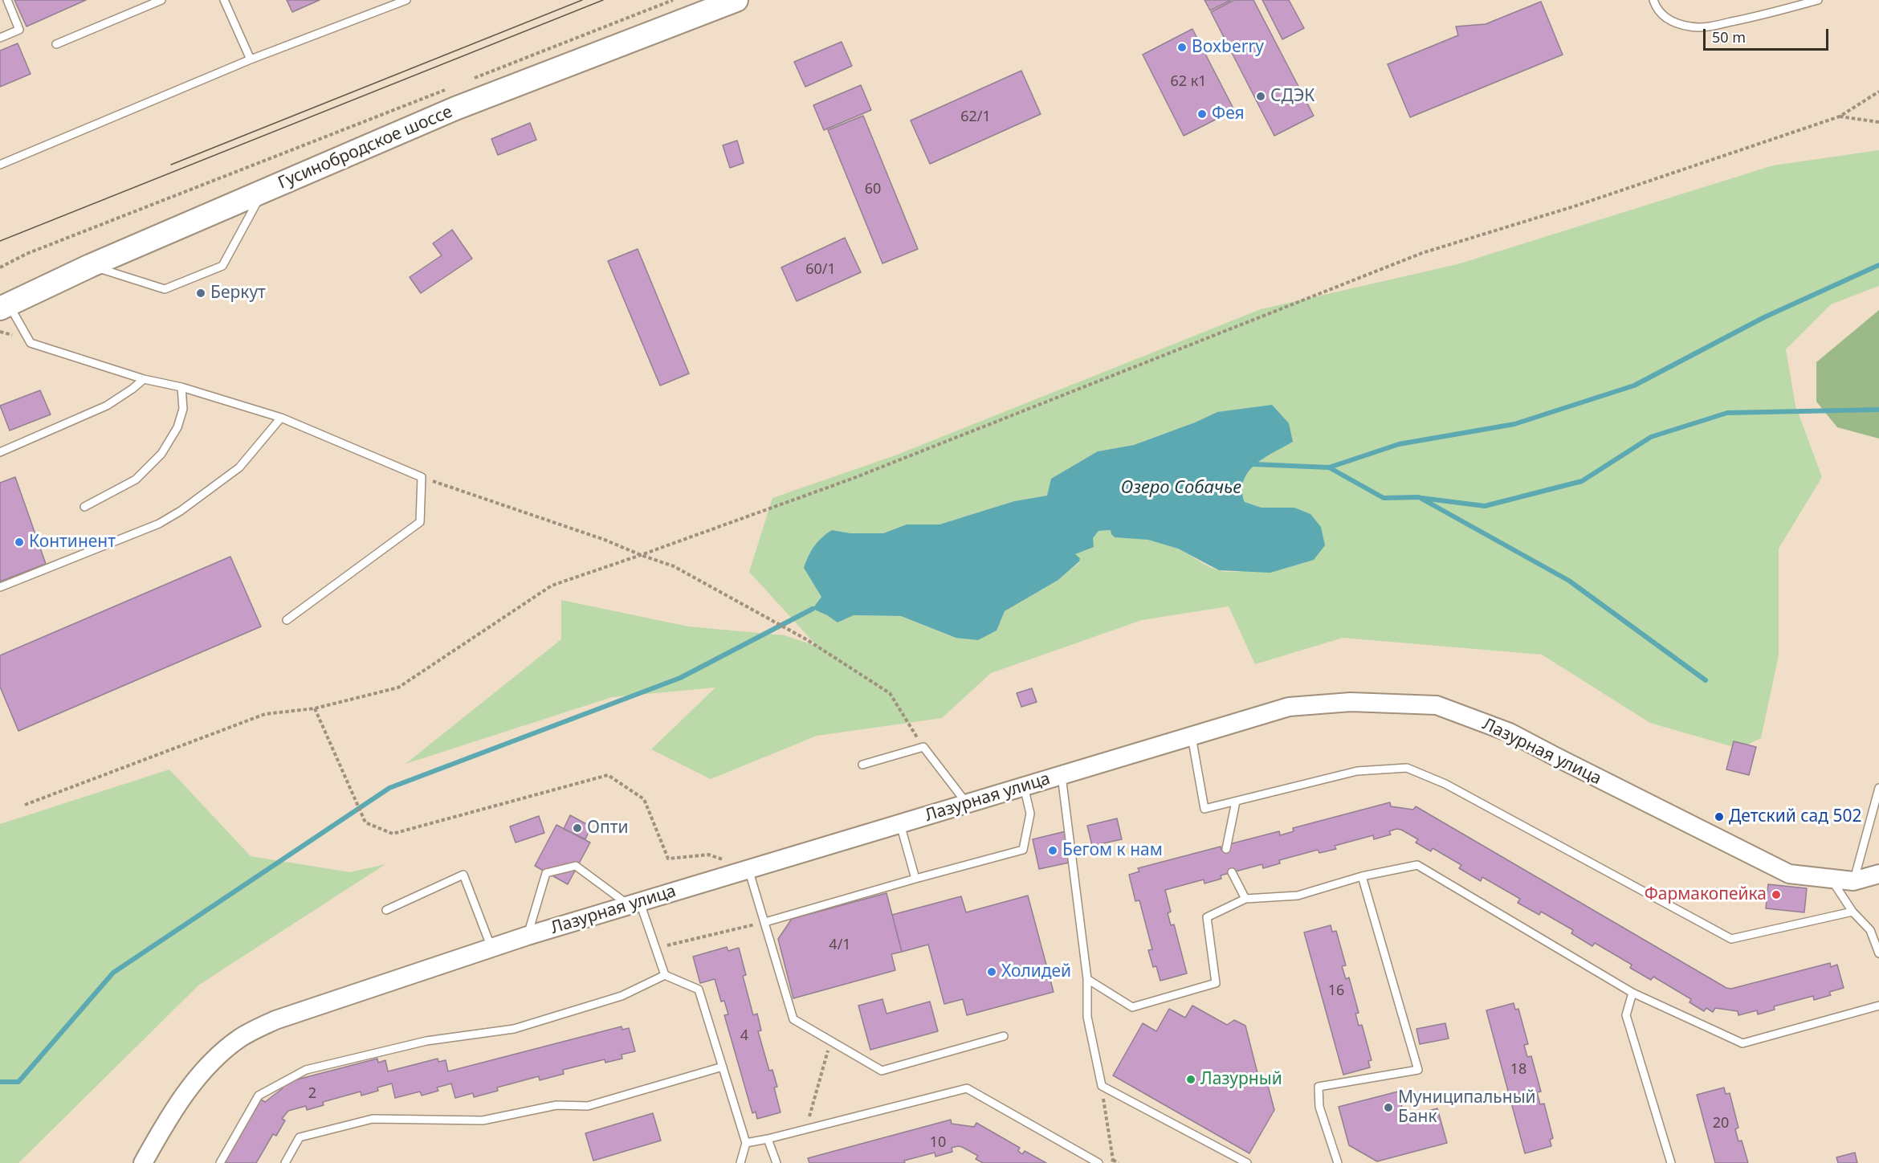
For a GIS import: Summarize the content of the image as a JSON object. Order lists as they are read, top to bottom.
{
  "streets": {
    "main road": ["Гусинобродское шоссе"],
    "street": ["Лазурная улица"]
  },
  "water": ["Озеро Собачье"],
  "places": [
    "Boxberry",
    "СДЭК",
    "Фея",
    "Беркут",
    "Континент",
    "Детский сад 502",
    "Опти",
    "Бегом к нам",
    "Фармакопейка",
    "Холидей",
    "Лазурный",
    "Муниципальный Банк"
  ],
  "house_numbers": [
    "62 к1",
    "62/1",
    "60",
    "60/1",
    "4/1",
    "16",
    "4",
    "18",
    "2",
    "20",
    "10"
  ],
  "scale_bar": "50 m"
}
